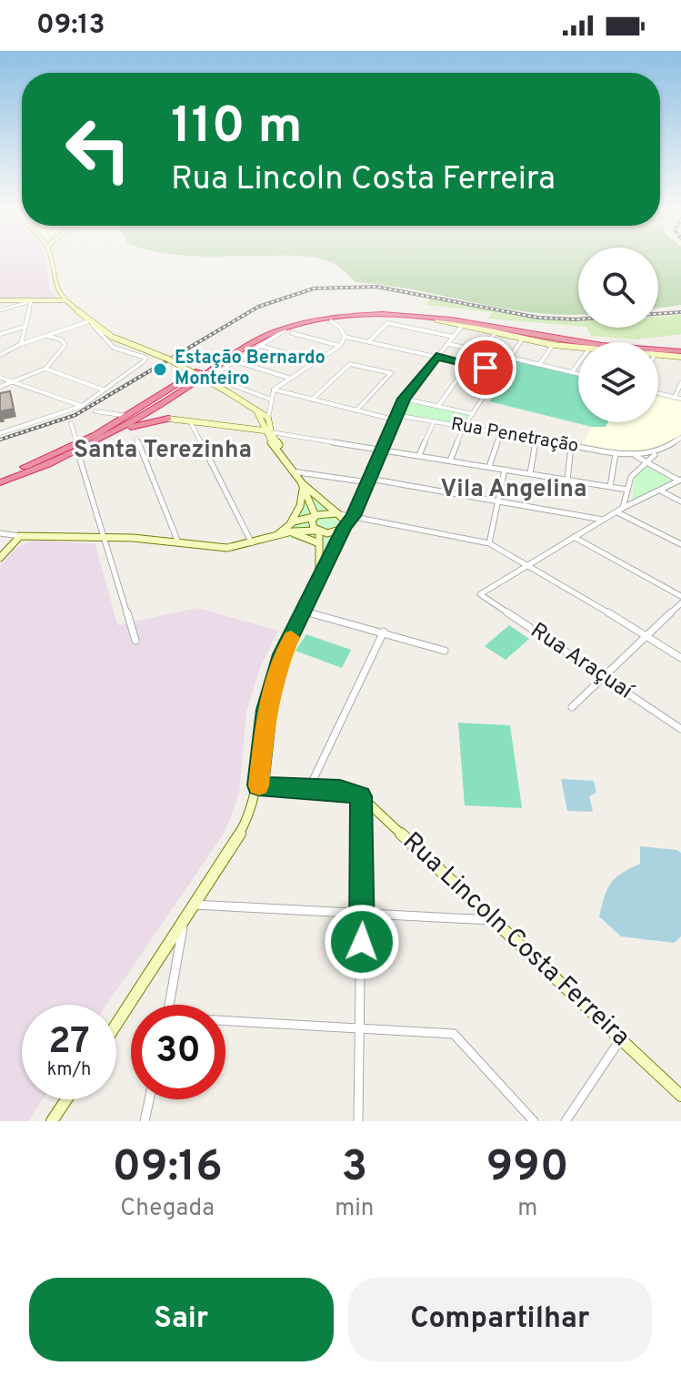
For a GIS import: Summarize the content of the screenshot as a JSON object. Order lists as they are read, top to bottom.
{
  "streets": {
    "street": ["Rua Penetração", "Rua Araçuaí", "Rua Lincoln Costa Ferreira"]
  },
  "districts": ["Santa Terezinha", "Vila Angelina"],
  "places": ["Estação Bernardo Monteiro"],
  "page": {
    "status": "09:13",
    "turn": ["110 m", "Rua Lincoln Costa Ferreira"],
    "speed": "27 km/h",
    "limit": "30",
    "eta": [
      "09:16",
      "Chegada",
      "3",
      "min",
      "990",
      "m"
    ],
    "buttons": ["Sair", "Compartilhar"]
  }
}
